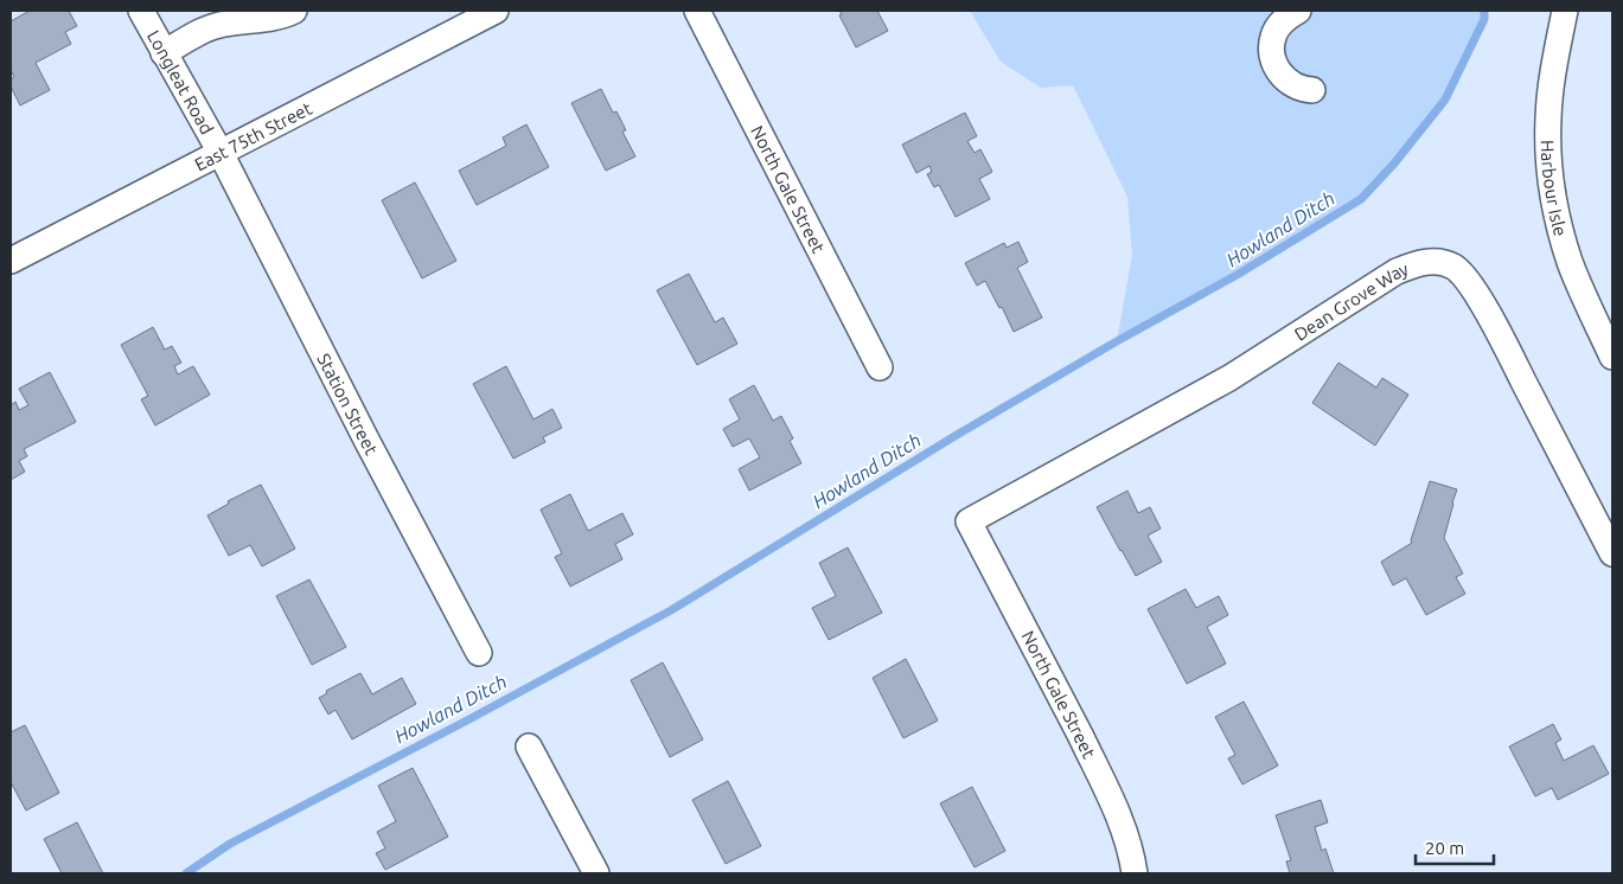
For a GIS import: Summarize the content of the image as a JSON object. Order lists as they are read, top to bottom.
{
  "streets": {
    "street": [
      "Longleat Road",
      "East 75th Street",
      "North Gale Street",
      "Harbour Isle",
      "Dean Grove Way",
      "Station Street"
    ]
  },
  "crossings": [
    ["Longleat Road", "East 75th Street"],
    ["Longleat Road", "Station Street"],
    ["East 75th Street", "Station Street"],
    ["North Gale Street", "Dean Grove Way"]
  ],
  "water": ["Howland Ditch"],
  "scale_bar": "20 m"
}
